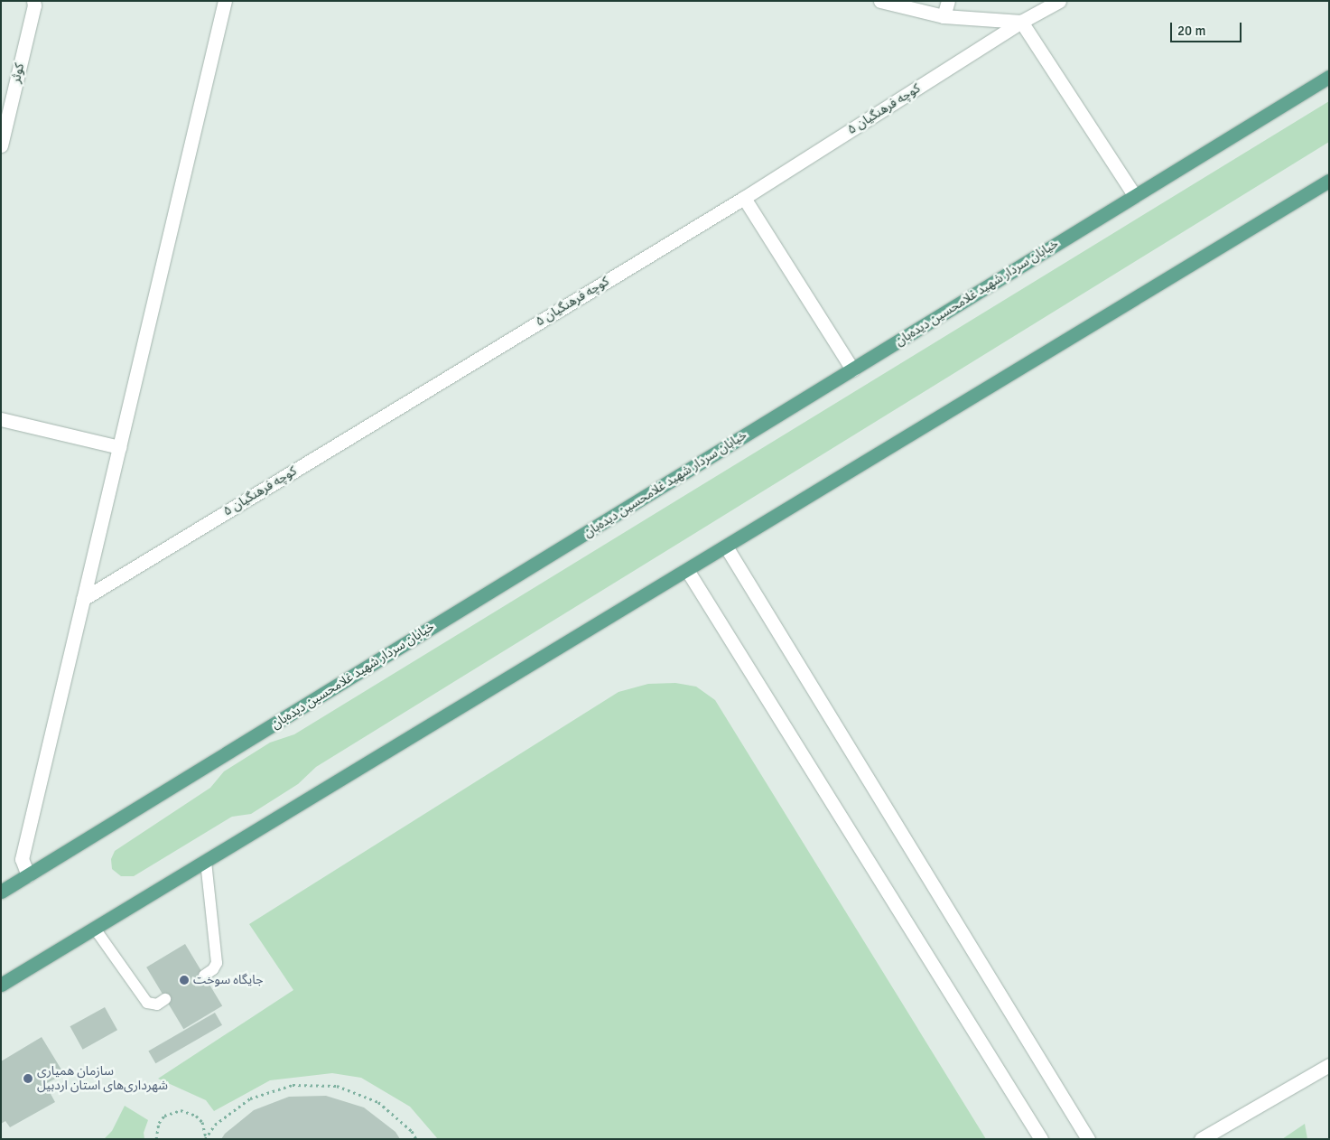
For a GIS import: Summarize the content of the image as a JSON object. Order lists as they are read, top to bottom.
{
  "streets": {
    "main road": ["خیابان سردار شهید غلامحسین دیده‌بان"],
    "street": ["کوثر", "کوچه فرهنگیان ۵"]
  },
  "places": ["جایگاه سوخت", "سازمان همیاری شهرداری‌های استان اردبیل"],
  "scale_bar": "20 m"
}
